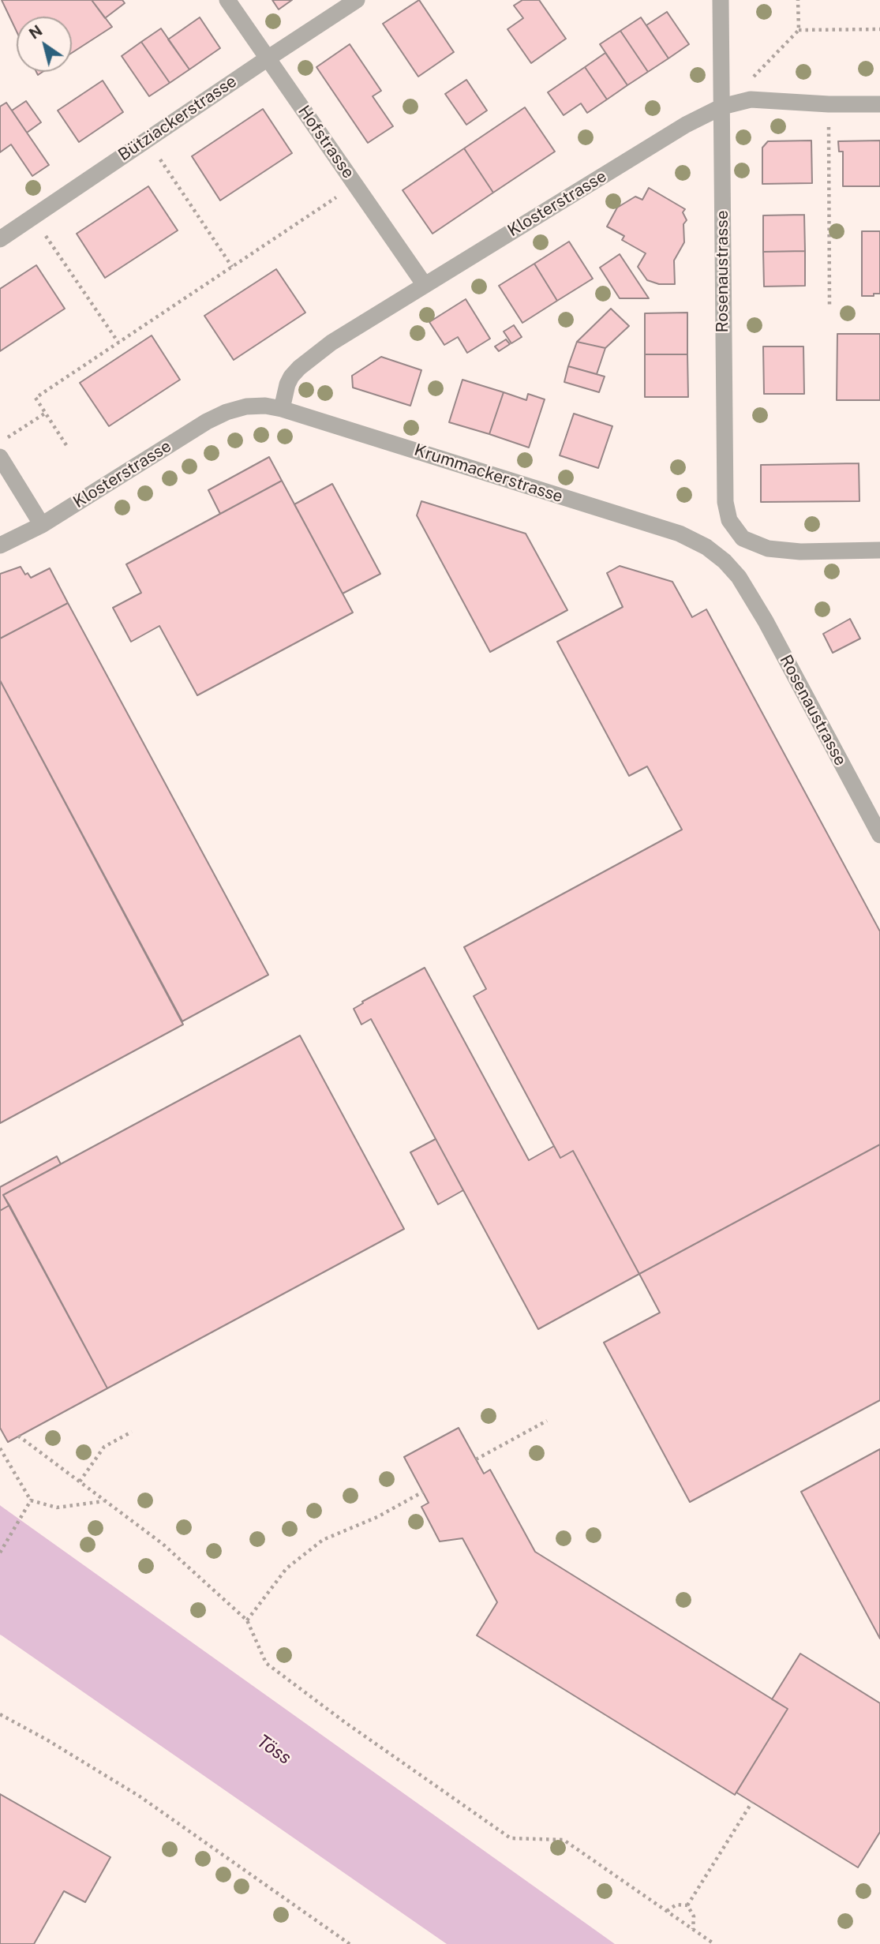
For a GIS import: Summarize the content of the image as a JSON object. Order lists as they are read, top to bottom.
{
  "streets": {
    "street": [
      "Bütziackerstrasse",
      "Hofstrasse",
      "Klosterstrasse",
      "Rosenaustrasse",
      "Krummackerstrasse"
    ]
  },
  "crossings": [
    ["Bütziackerstrasse", "Hofstrasse"],
    ["Hofstrasse", "Klosterstrasse"],
    ["Klosterstrasse", "Rosenaustrasse"],
    ["Klosterstrasse", "Krummackerstrasse"],
    ["Rosenaustrasse", "Krummackerstrasse"]
  ],
  "water": ["Töss"],
  "north": "top left"
}
